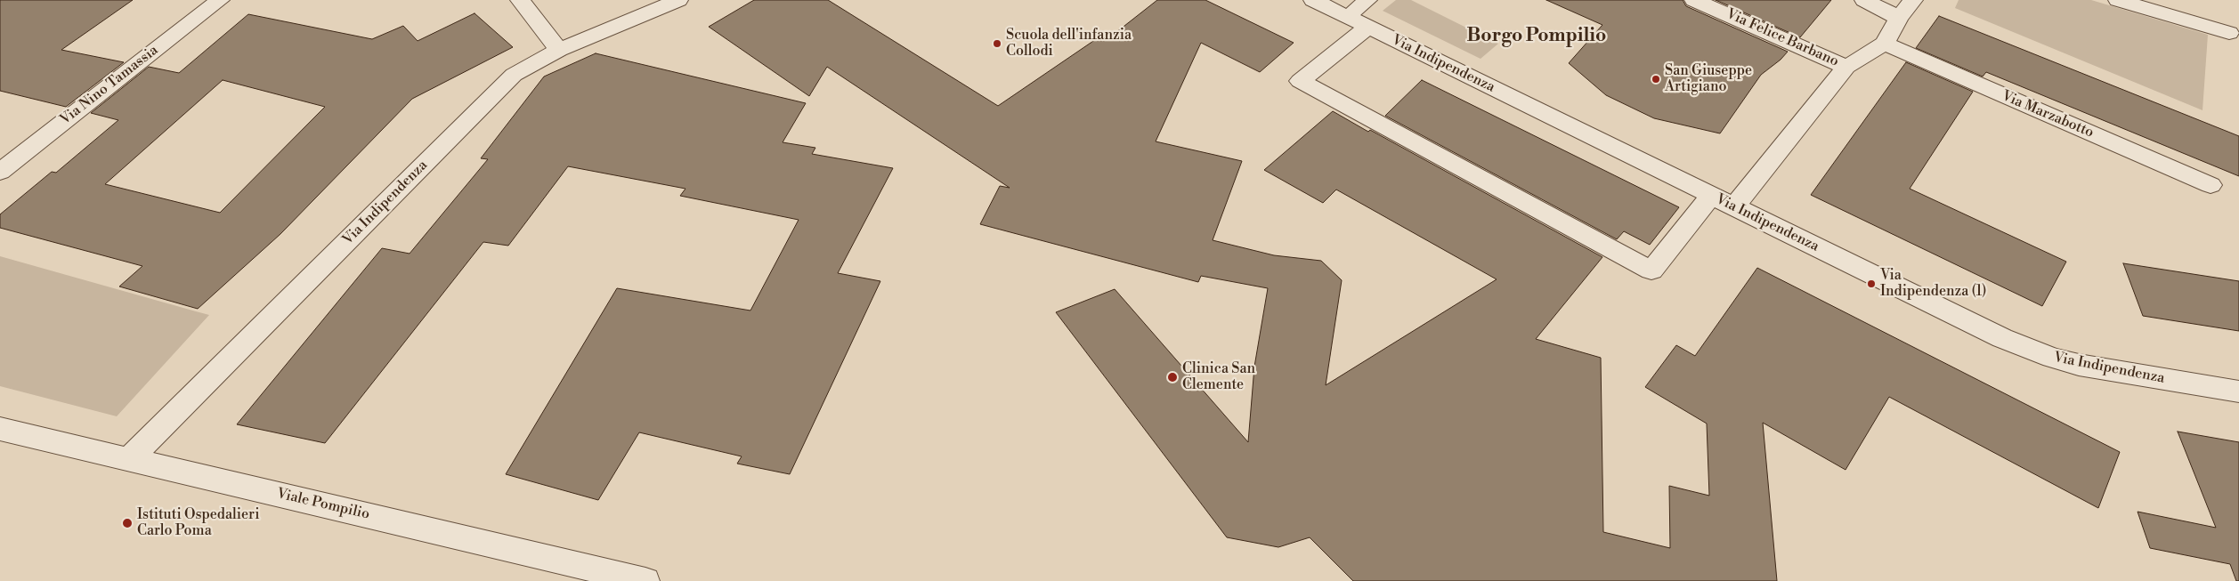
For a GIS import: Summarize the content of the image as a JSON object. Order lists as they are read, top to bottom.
{
  "streets": {
    "street": [
      "Via Felice Barbano",
      "Via Indipendenza",
      "Via Nino Tamassia",
      "Via Marzabotto",
      "Viale Pompilio"
    ]
  },
  "crossings": [
    ["Via Indipendenza", "Viale Pompilio"]
  ],
  "districts": ["Borgo Pompilio"],
  "places": [
    "Scuola dell'infanzia Collodi",
    "San Giuseppe Artigiano",
    "Via Indipendenza (1)",
    "Clinica San Clemente",
    "Istituti Ospedalieri Carlo Poma"
  ]
}
